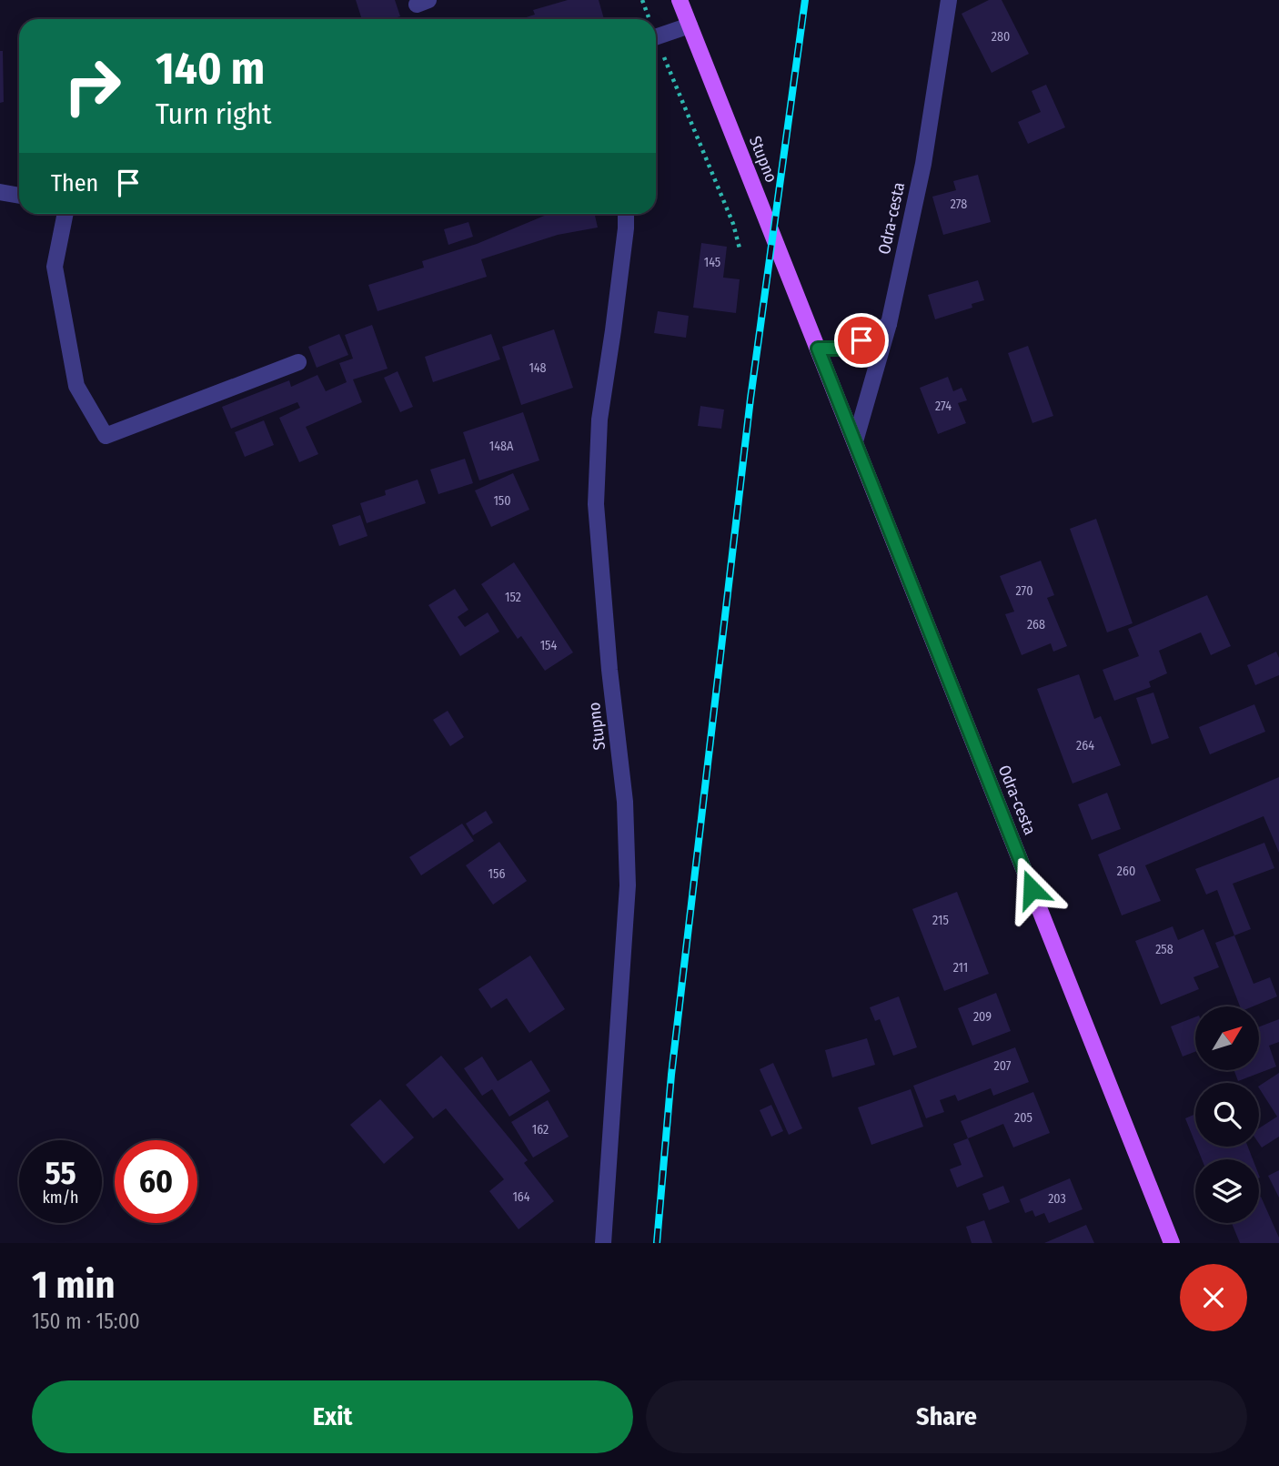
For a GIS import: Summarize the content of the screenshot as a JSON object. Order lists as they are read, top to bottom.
{
  "streets": {
    "main road": ["Stupno", "Odra-cesta"]
  },
  "crossings": [
    ["Stupno", "Odra-cesta"]
  ],
  "house_numbers": [
    "280",
    "278",
    "145",
    "148",
    "274",
    "148A",
    "150",
    "270",
    "152",
    "268",
    "154",
    "264",
    "260",
    "156",
    "215",
    "258",
    "211",
    "209",
    "207",
    "205",
    "162",
    "164",
    "203"
  ],
  "north": "top right",
  "page": {
    "turn": ["140 m", "Turn right"],
    "then": "Then",
    "speed": "55 km/h",
    "limit": "60",
    "heading": ["1 min", "150 m · 15:00"],
    "buttons": ["Exit", "Share"]
  }
}
